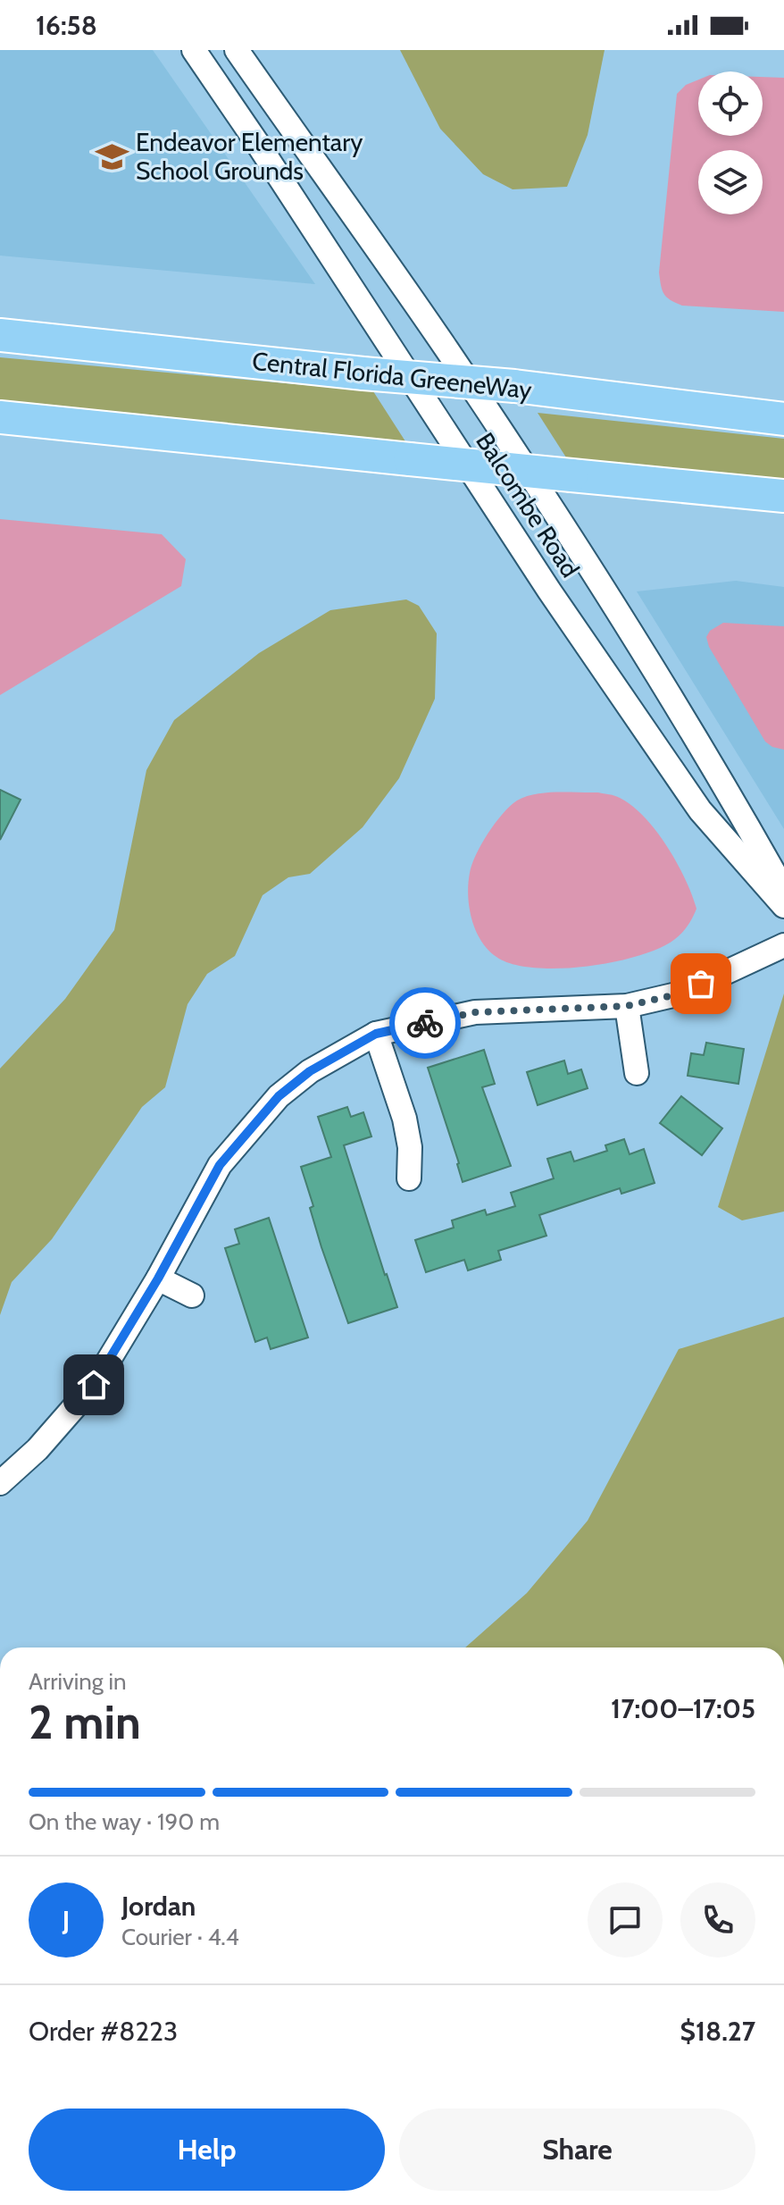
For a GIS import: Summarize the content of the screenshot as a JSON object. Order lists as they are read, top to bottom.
{
  "streets": {
    "highway": ["Central Florida GreeneWay"],
    "street": ["Balcombe Road"]
  },
  "places": {
    "school or university": ["Endeavor Elementary School Grounds"]
  },
  "page": {
    "status": "16:58",
    "heading": ["2 min", "Arriving in", "17:00–17:05"],
    "panel": [
      "Jordan",
      "Courier · 4.4",
      "Order #8223",
      "$18.27"
    ],
    "bar": "On the way · 190 m",
    "round": "J",
    "buttons": ["Help", "Share"]
  }
}
